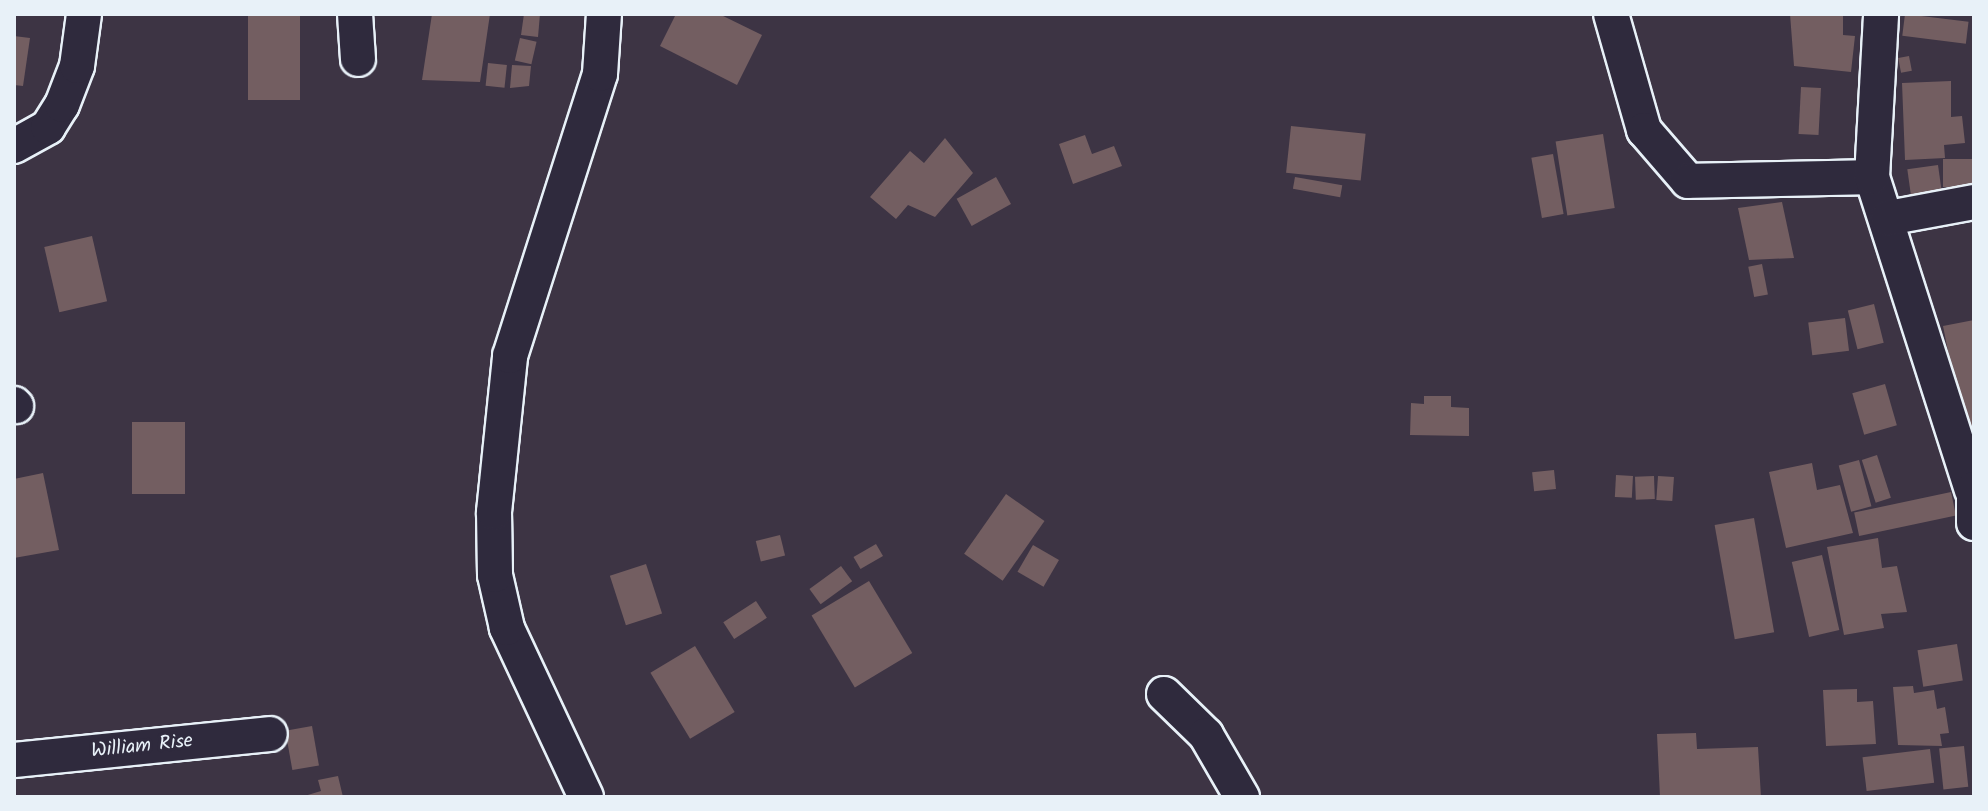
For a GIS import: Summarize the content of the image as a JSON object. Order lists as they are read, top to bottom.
{
  "streets": {
    "street": ["William Rise"]
  }
}
